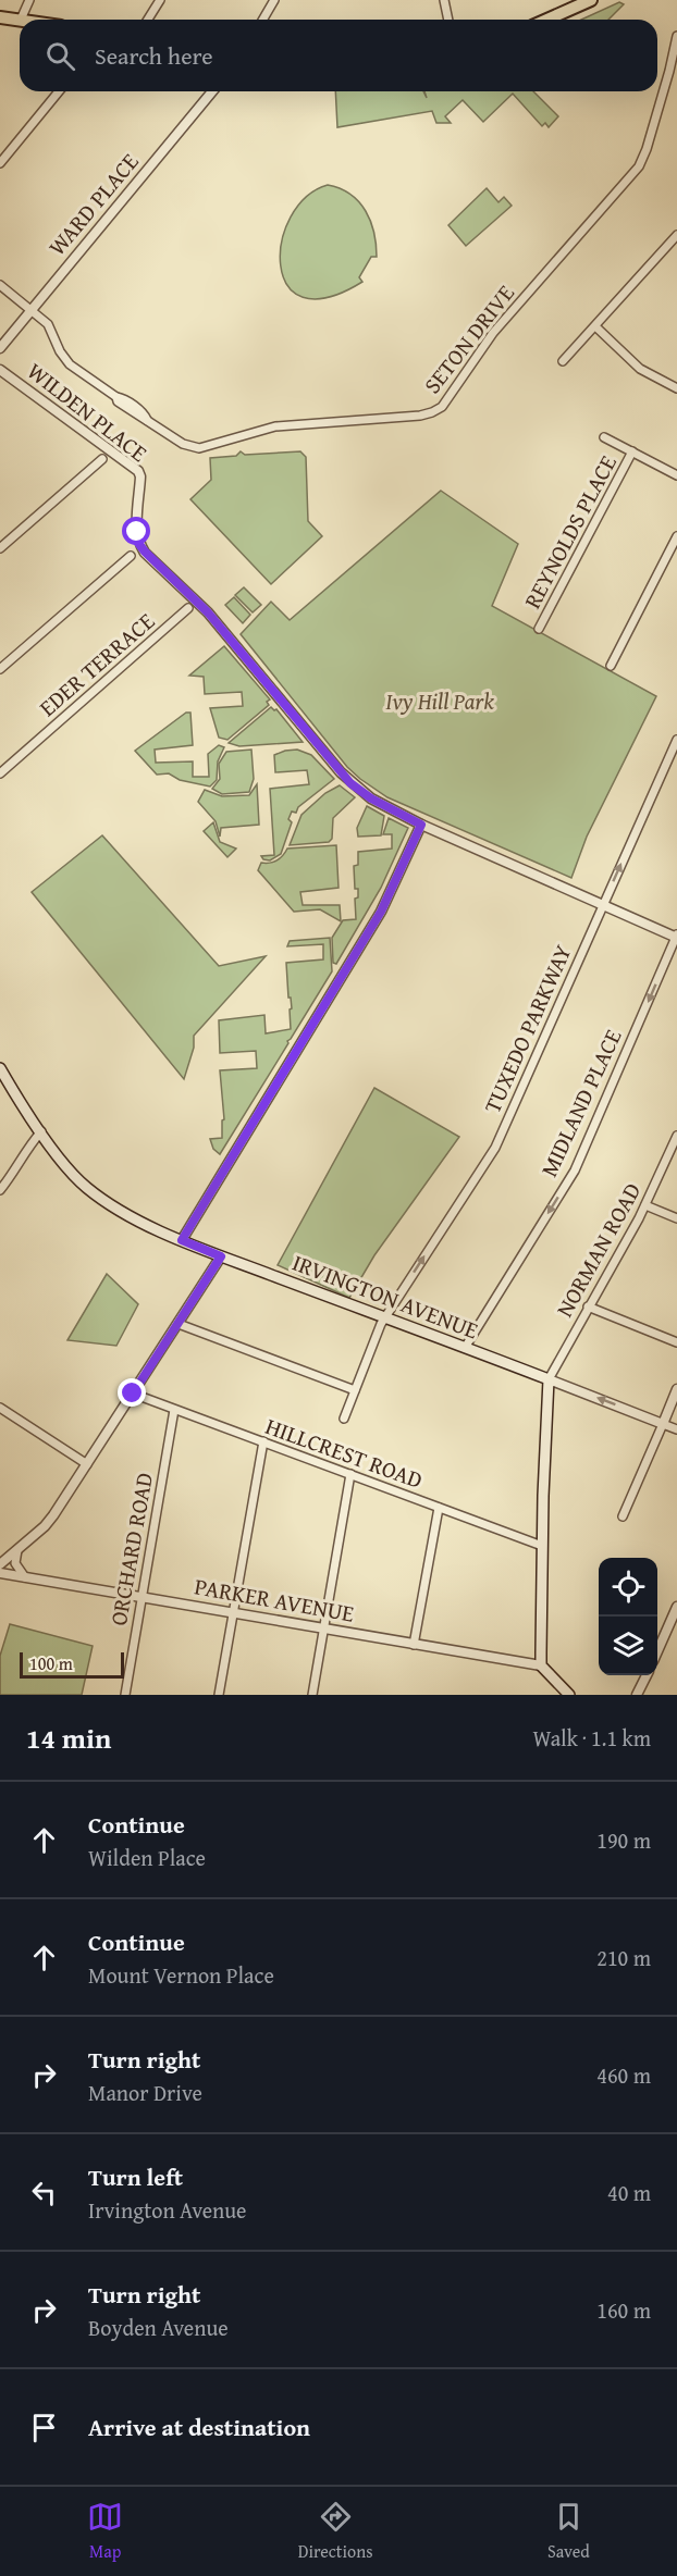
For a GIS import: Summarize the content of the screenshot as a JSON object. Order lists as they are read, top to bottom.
{
  "streets": {
    "main road": ["IRVINGTON AVENUE"],
    "street": [
      "WARD PLACE",
      "SETON DRIVE",
      "WILDEN PLACE",
      "REYNOLDS PLACE",
      "EDER TERRACE",
      "TUXEDO PARKWAY",
      "MIDLAND PLACE",
      "NORMAN ROAD",
      "HILLCREST ROAD",
      "ORCHARD ROAD",
      "PARKER AVENUE"
    ]
  },
  "crossings": [
    ["WARD PLACE", "SETON DRIVE"],
    ["TUXEDO PARKWAY", "IRVINGTON AVENUE"],
    ["MIDLAND PLACE", "IRVINGTON AVENUE"],
    ["NORMAN ROAD", "IRVINGTON AVENUE"],
    ["HILLCREST ROAD", "ORCHARD ROAD"],
    ["ORCHARD ROAD", "PARKER AVENUE"]
  ],
  "one_way": ["TUXEDO PARKWAY", "MIDLAND PLACE"],
  "parks": ["Ivy Hill Park"],
  "scale_bar": "100 m",
  "page": {
    "search": "Search here",
    "scale": "100 m",
    "heading": ["14 min", "Walk · 1.1 km"],
    "list": [
      ["Continue", "Wilden Place", "190 m"],
      ["Continue", "Mount Vernon Place", "210 m"],
      ["Turn right", "Manor Drive", "460 m"],
      ["Turn left", "Irvington Avenue", "40 m"],
      ["Turn right", "Boyden Avenue", "160 m"],
      "Arrive at destination"
    ],
    "nav": ["Map", "Directions", "Saved"]
  }
}
